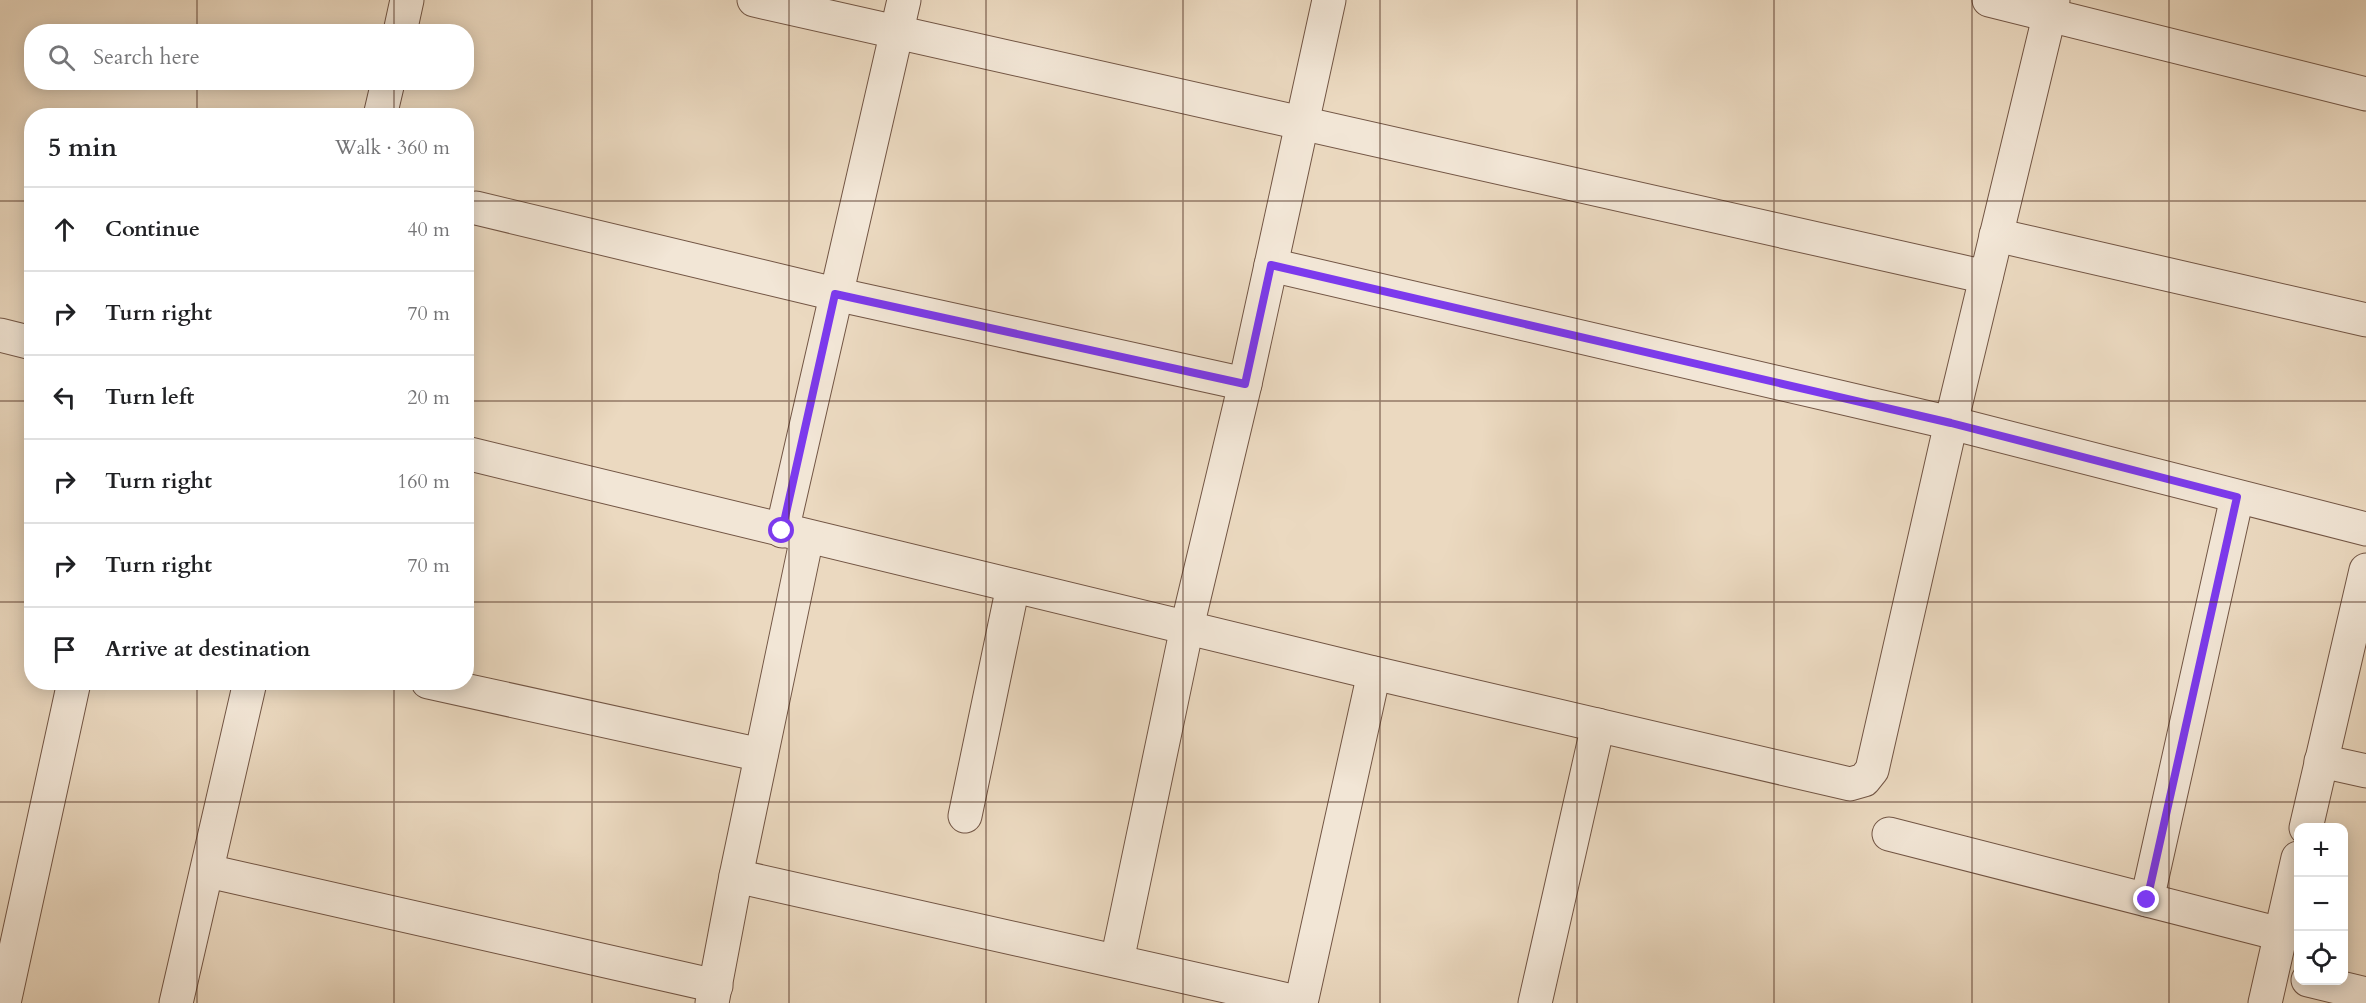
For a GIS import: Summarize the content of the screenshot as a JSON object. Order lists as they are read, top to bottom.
{
  "page": {
    "search": "Search here",
    "heading": ["5 min", "Walk · 360 m"],
    "list": [
      ["Continue", "40 m"],
      ["Turn right", "70 m"],
      ["Turn left", "20 m"],
      ["Turn right", "160 m"],
      ["Turn right", "70 m"],
      "Arrive at destination"
    ],
    "map_buttons": ["+", "−"]
  }
}
